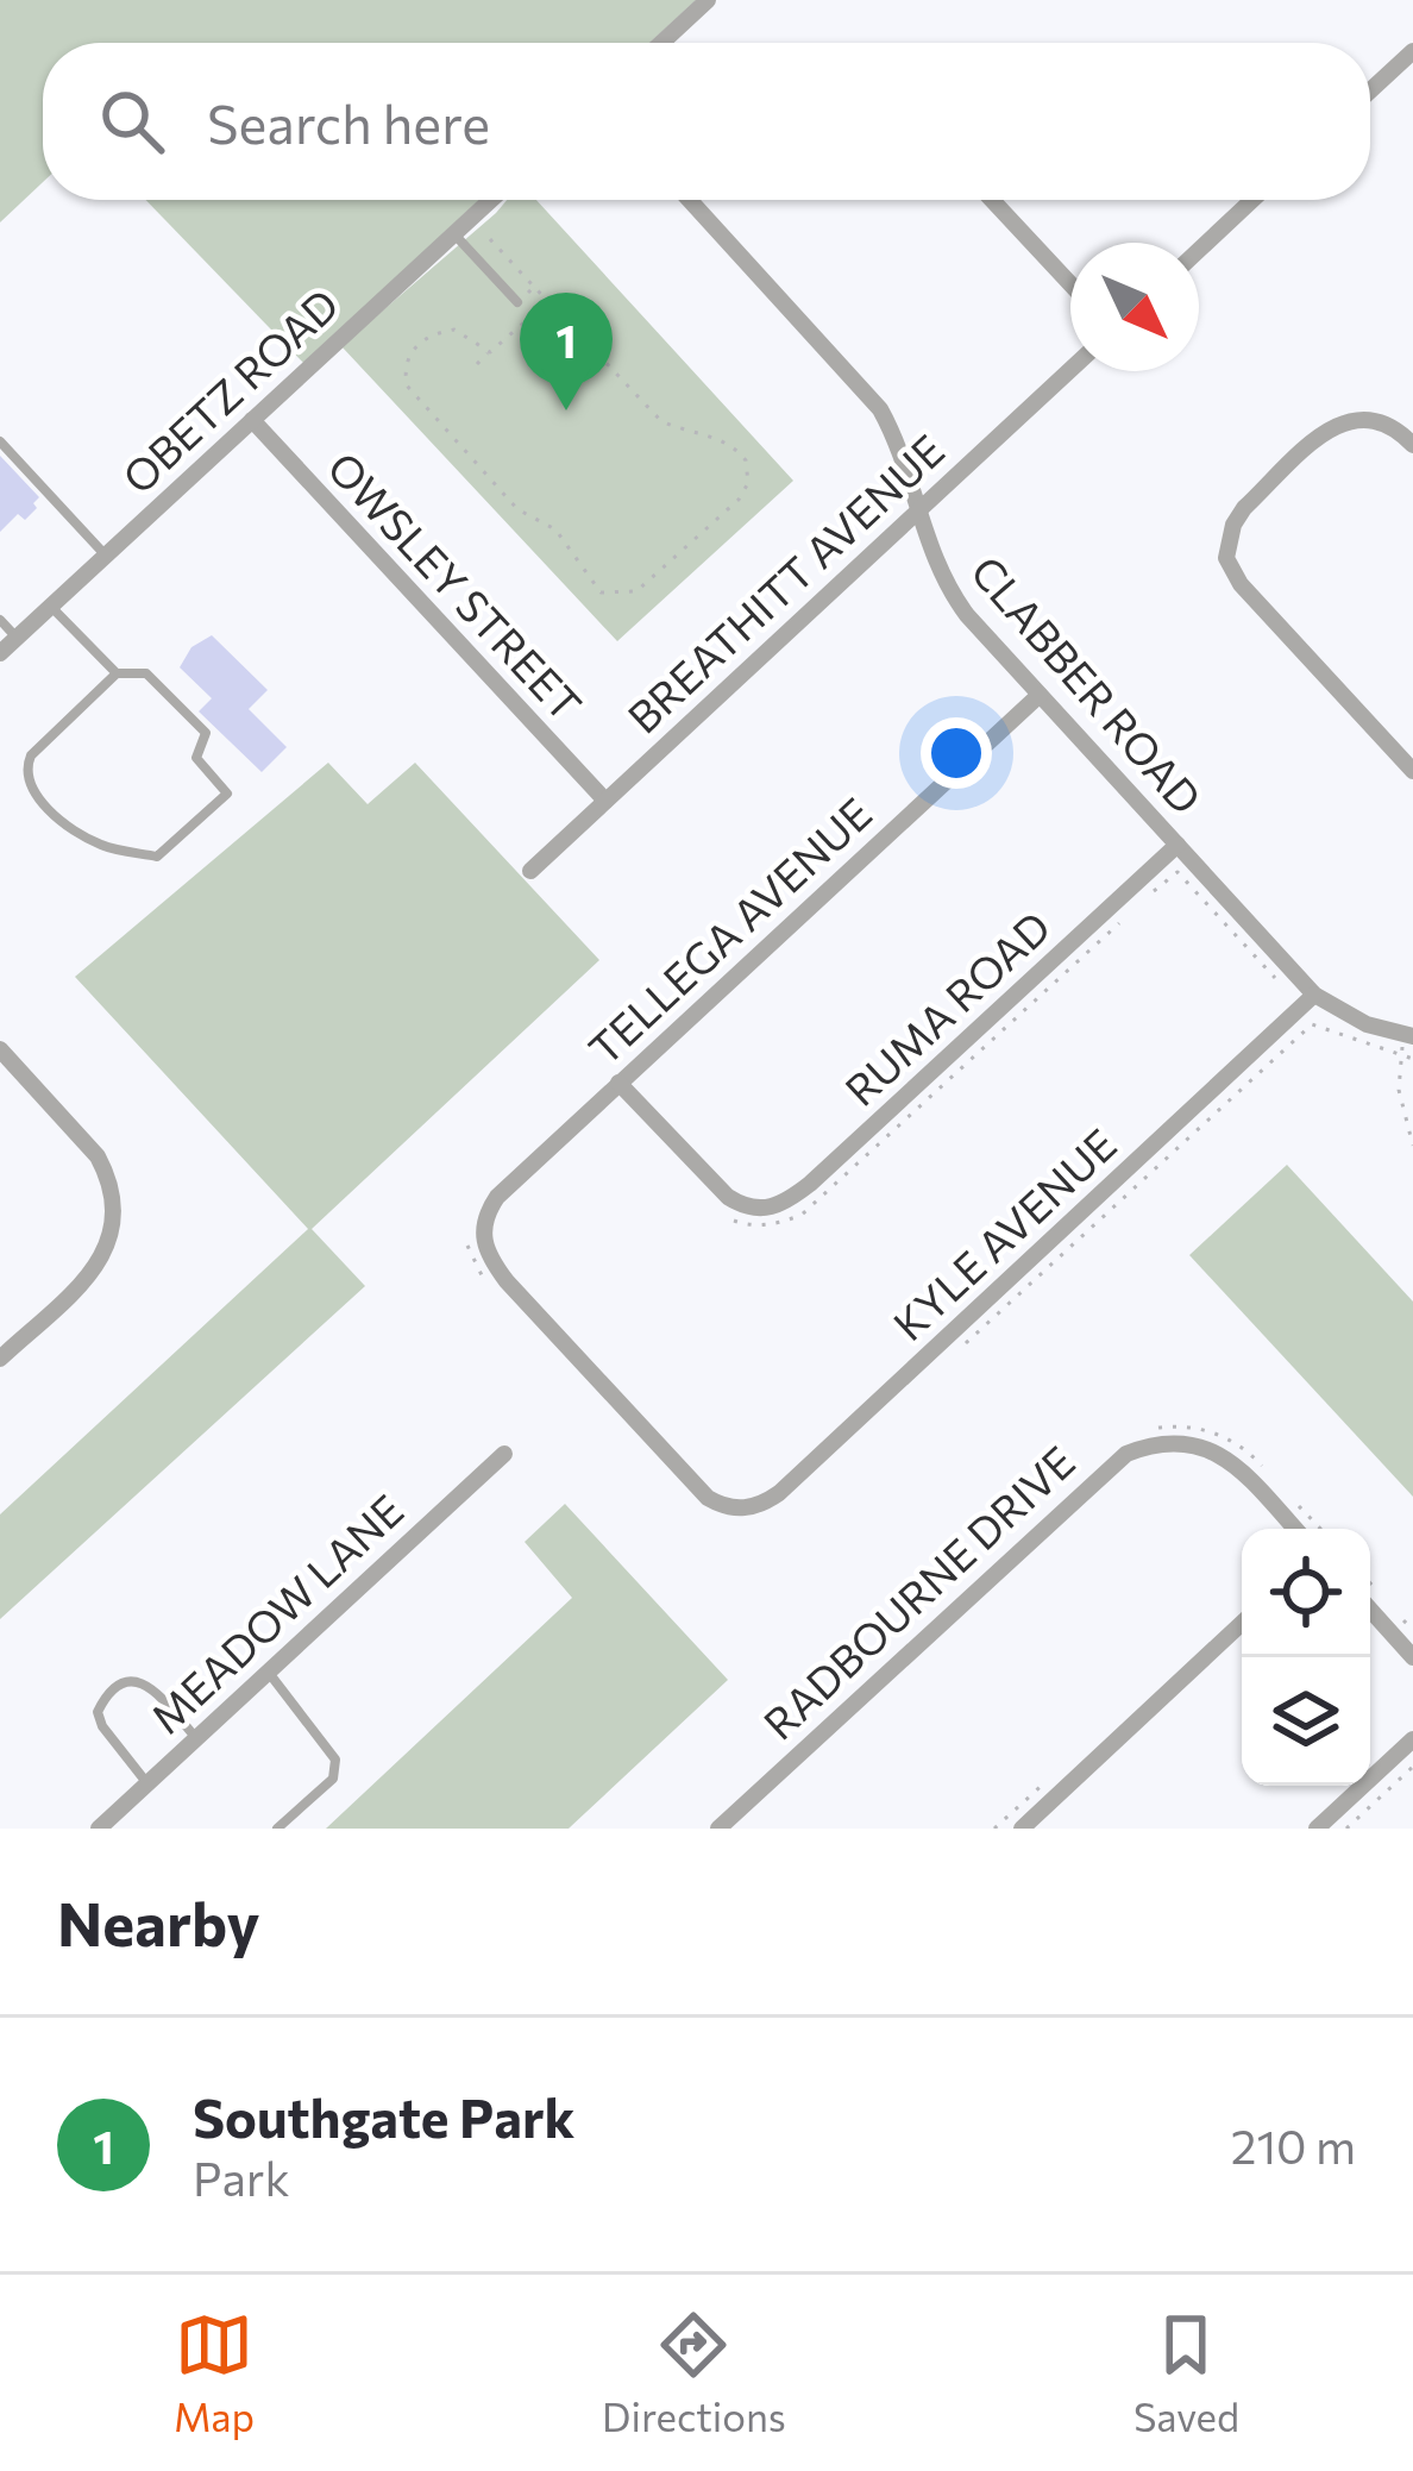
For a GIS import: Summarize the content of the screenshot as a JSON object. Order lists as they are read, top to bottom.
{
  "streets": {
    "street": [
      "OBETZ ROAD",
      "BREATHITT AVENUE",
      "OWSLEY STREET",
      "CLABBER ROAD",
      "TELLEGA AVENUE",
      "RUMA ROAD",
      "KYLE AVENUE",
      "RADBOURNE DRIVE",
      "MEADOW LANE"
    ]
  },
  "crossings": [
    ["OBETZ ROAD", "OWSLEY STREET"],
    ["BREATHITT AVENUE", "OWSLEY STREET"],
    ["BREATHITT AVENUE", "CLABBER ROAD"],
    ["CLABBER ROAD", "TELLEGA AVENUE"],
    ["CLABBER ROAD", "RUMA ROAD"],
    ["CLABBER ROAD", "KYLE AVENUE"],
    ["TELLEGA AVENUE", "RUMA ROAD"],
    ["TELLEGA AVENUE", "KYLE AVENUE"]
  ],
  "north": "bottom right",
  "page": {
    "search": "Search here",
    "pins": "1",
    "heading": "Nearby",
    "list": [
      {
        "mark": "1",
        "name": "Southgate Park",
        "note": "Park",
        "value": "210 m"
      }
    ],
    "nav": ["Map", "Directions", "Saved"]
  }
}
